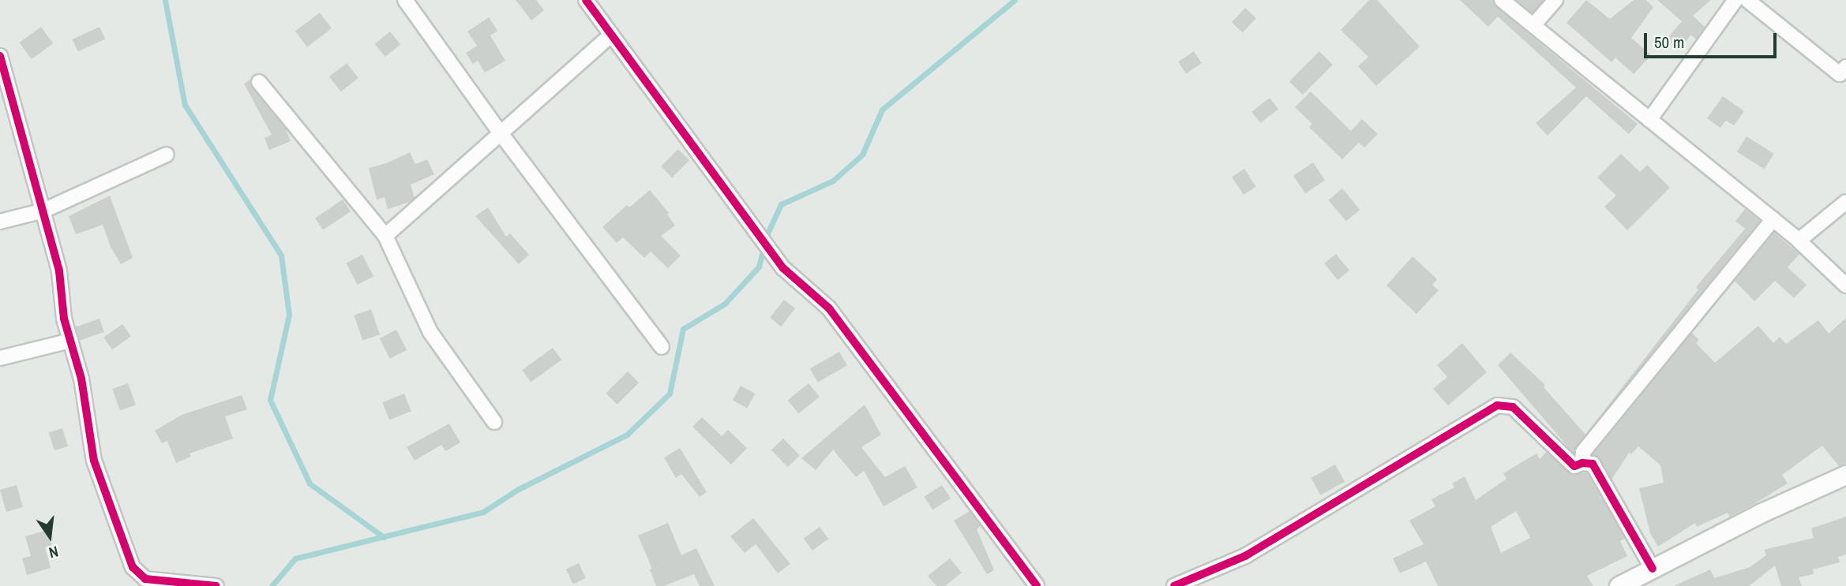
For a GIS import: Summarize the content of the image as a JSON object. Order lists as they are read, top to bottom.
{
  "scale_bar": "50 m",
  "north": "bottom"
}
